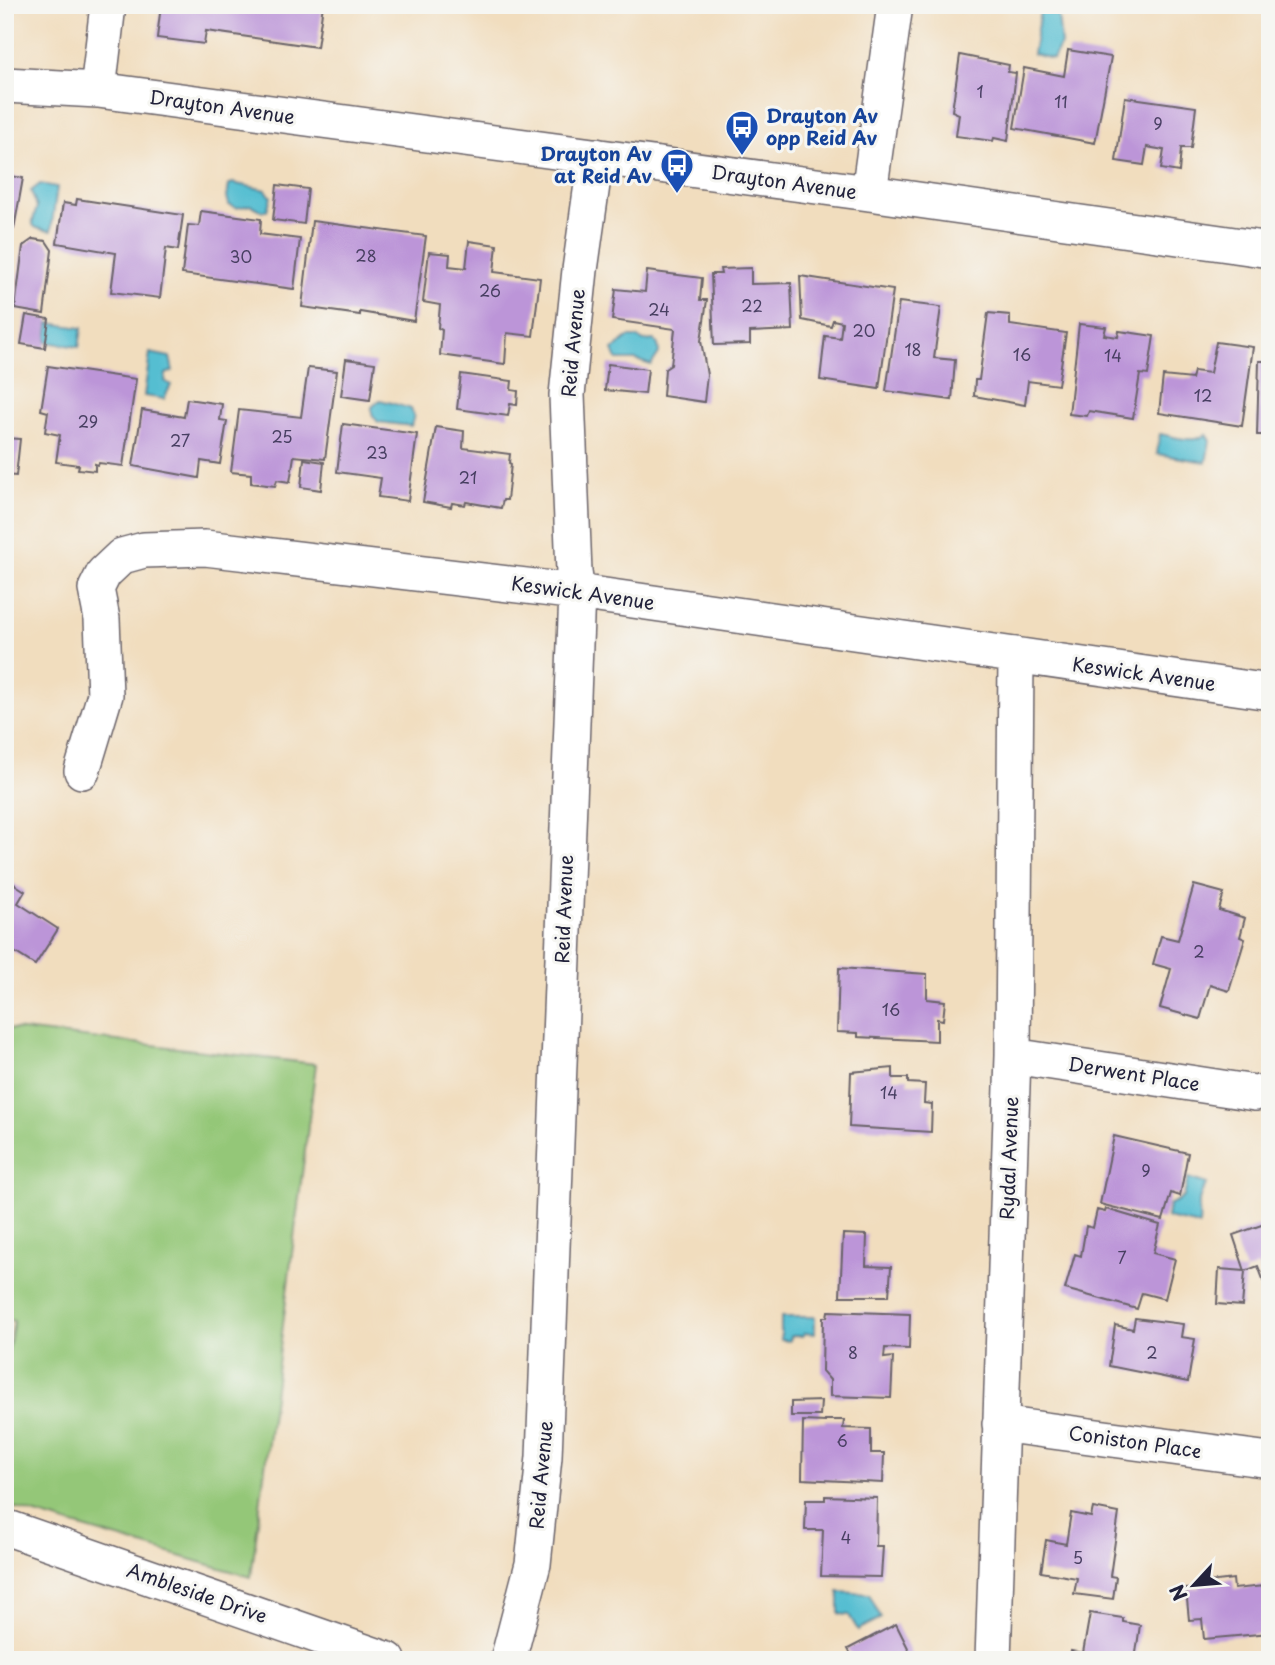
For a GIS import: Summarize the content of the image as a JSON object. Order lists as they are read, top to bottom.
{
  "streets": {
    "street": [
      "Drayton Avenue",
      "Reid Avenue",
      "Keswick Avenue",
      "Derwent Place",
      "Rydal Avenue",
      "Coniston Place",
      "Ambleside Drive"
    ]
  },
  "crossings": [
    ["Drayton Avenue", "Reid Avenue"],
    ["Reid Avenue", "Keswick Avenue"],
    ["Keswick Avenue", "Rydal Avenue"],
    ["Derwent Place", "Rydal Avenue"],
    ["Rydal Avenue", "Coniston Place"]
  ],
  "places": {
    "bus stop": ["Drayton Av opp Reid Av", "Drayton Av at Reid Av"]
  },
  "house_numbers": [
    "1",
    "11",
    "9",
    "28",
    "30",
    "26",
    "22",
    "24",
    "20",
    "18",
    "16",
    "14",
    "12",
    "29",
    "25",
    "27",
    "23",
    "21",
    "2",
    "16",
    "14",
    "9",
    "7",
    "8",
    "2",
    "6",
    "4",
    "5"
  ],
  "north": "bottom left"
}
